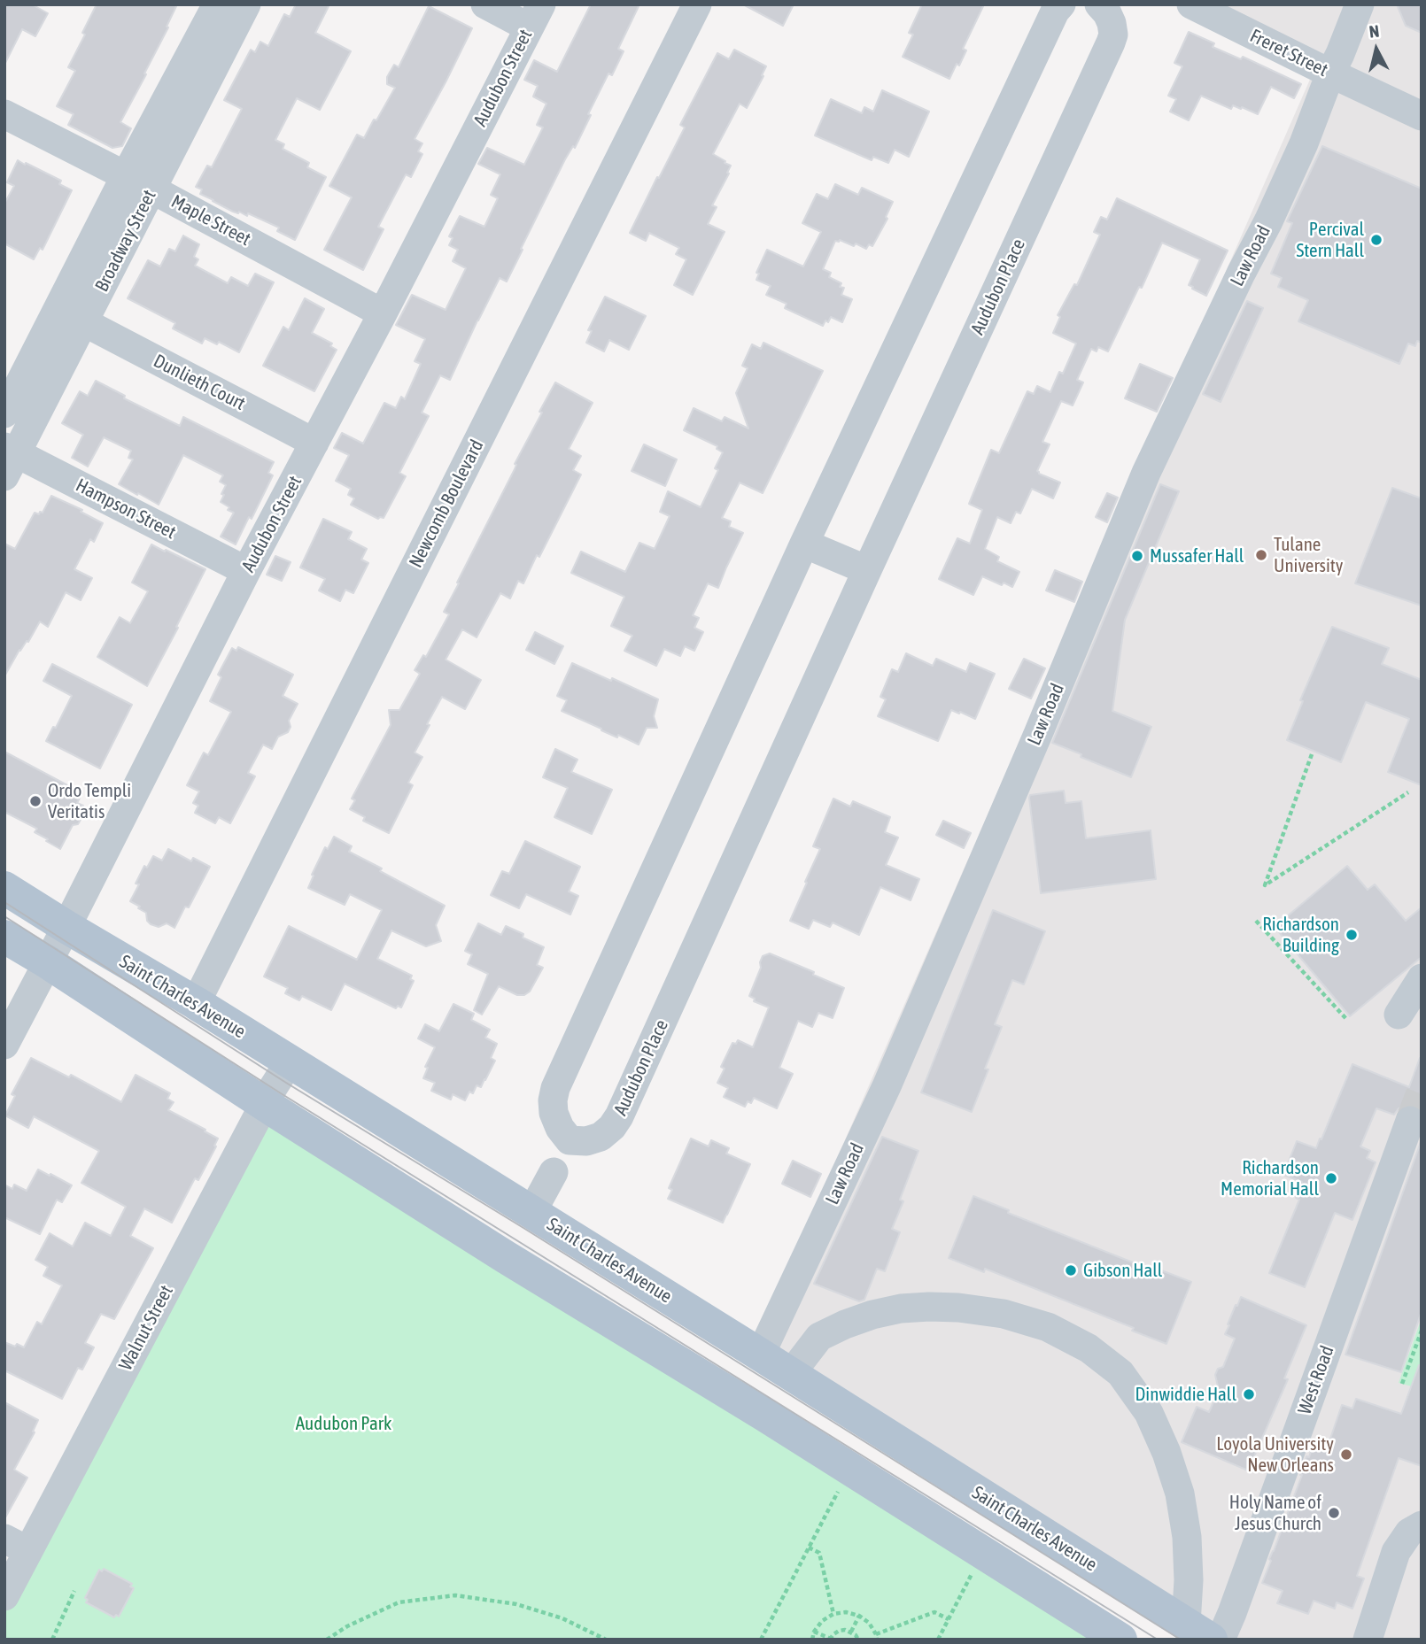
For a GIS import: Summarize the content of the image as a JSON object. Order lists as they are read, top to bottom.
{
  "streets": {
    "main road": ["Saint Charles Avenue"],
    "street": [
      "Freret Street",
      "Audubon Street",
      "Maple Street",
      "Broadway Street",
      "Law Road",
      "Audubon Place",
      "Dunlieth Court",
      "Newcomb Boulevard",
      "Hampson Street",
      "Walnut Street",
      "West Road"
    ]
  },
  "crossings": [
    ["Freret Street", "Law Road"],
    ["Audubon Street", "Maple Street"],
    ["Audubon Street", "Dunlieth Court"],
    ["Audubon Street", "Hampson Street"],
    ["Audubon Street", "Saint Charles Avenue"],
    ["Maple Street", "Broadway Street"],
    ["Broadway Street", "Dunlieth Court"],
    ["Broadway Street", "Hampson Street"],
    ["Law Road", "Saint Charles Avenue"],
    ["Newcomb Boulevard", "Saint Charles Avenue"],
    ["Saint Charles Avenue", "Walnut Street"]
  ],
  "parks": ["Audubon Park"],
  "places": [
    "Percival Stern Hall",
    "Tulane University",
    "Mussafer Hall",
    "Ordo Templi Veritatis",
    "Richardson Building",
    "Richardson Memorial Hall",
    "Gibson Hall",
    "Dinwiddie Hall",
    "Loyola University New Orleans",
    "Holy Name of Jesus Church"
  ],
  "north": "top"
}
